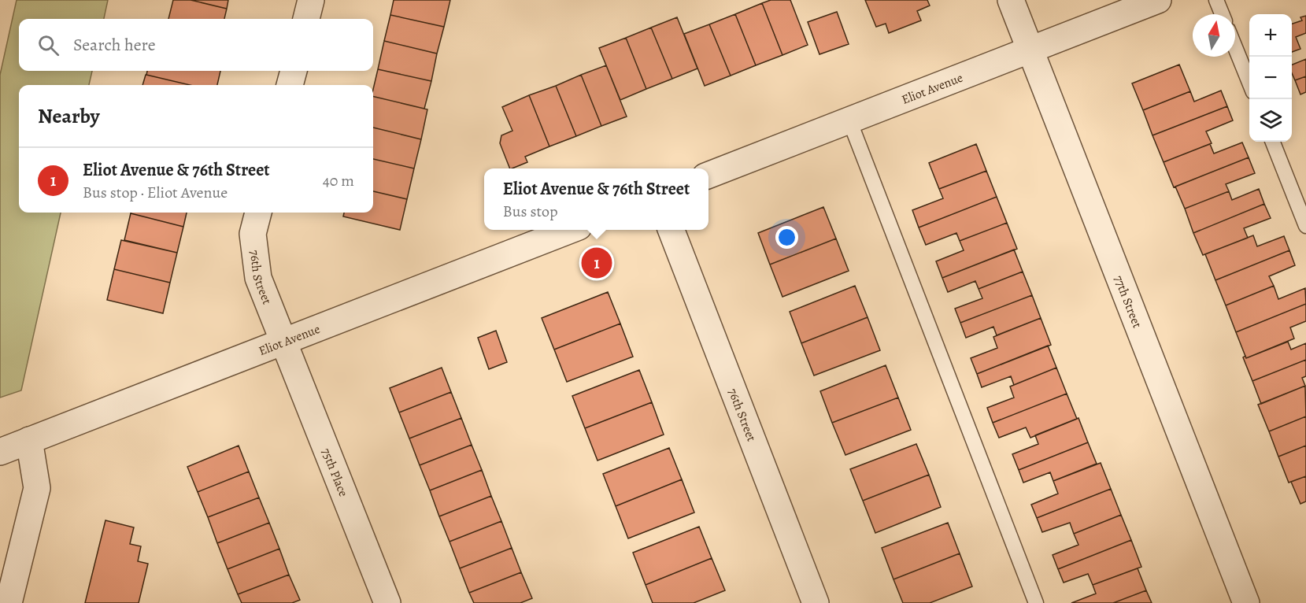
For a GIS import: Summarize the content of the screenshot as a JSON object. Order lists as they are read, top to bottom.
{
  "streets": {
    "street": [
      "Eliot Avenue",
      "76th Street",
      "77th Street",
      "75th Place"
    ]
  },
  "crossings": [
    ["Eliot Avenue", "76th Street"],
    ["Eliot Avenue", "77th Street"],
    ["Eliot Avenue", "75th Place"],
    ["76th Street", "75th Place"]
  ],
  "north": "top",
  "page": {
    "map_buttons": ["+", "−"],
    "search": "Search here",
    "heading": "Nearby",
    "list": [
      {
        "mark": "1",
        "name": "Eliot Avenue & 76th Street",
        "note": "Bus stop · Eliot Avenue",
        "value": "40 m"
      }
    ],
    "popup": ["Eliot Avenue & 76th Street", "Bus stop"],
    "pins": "1"
  }
}
